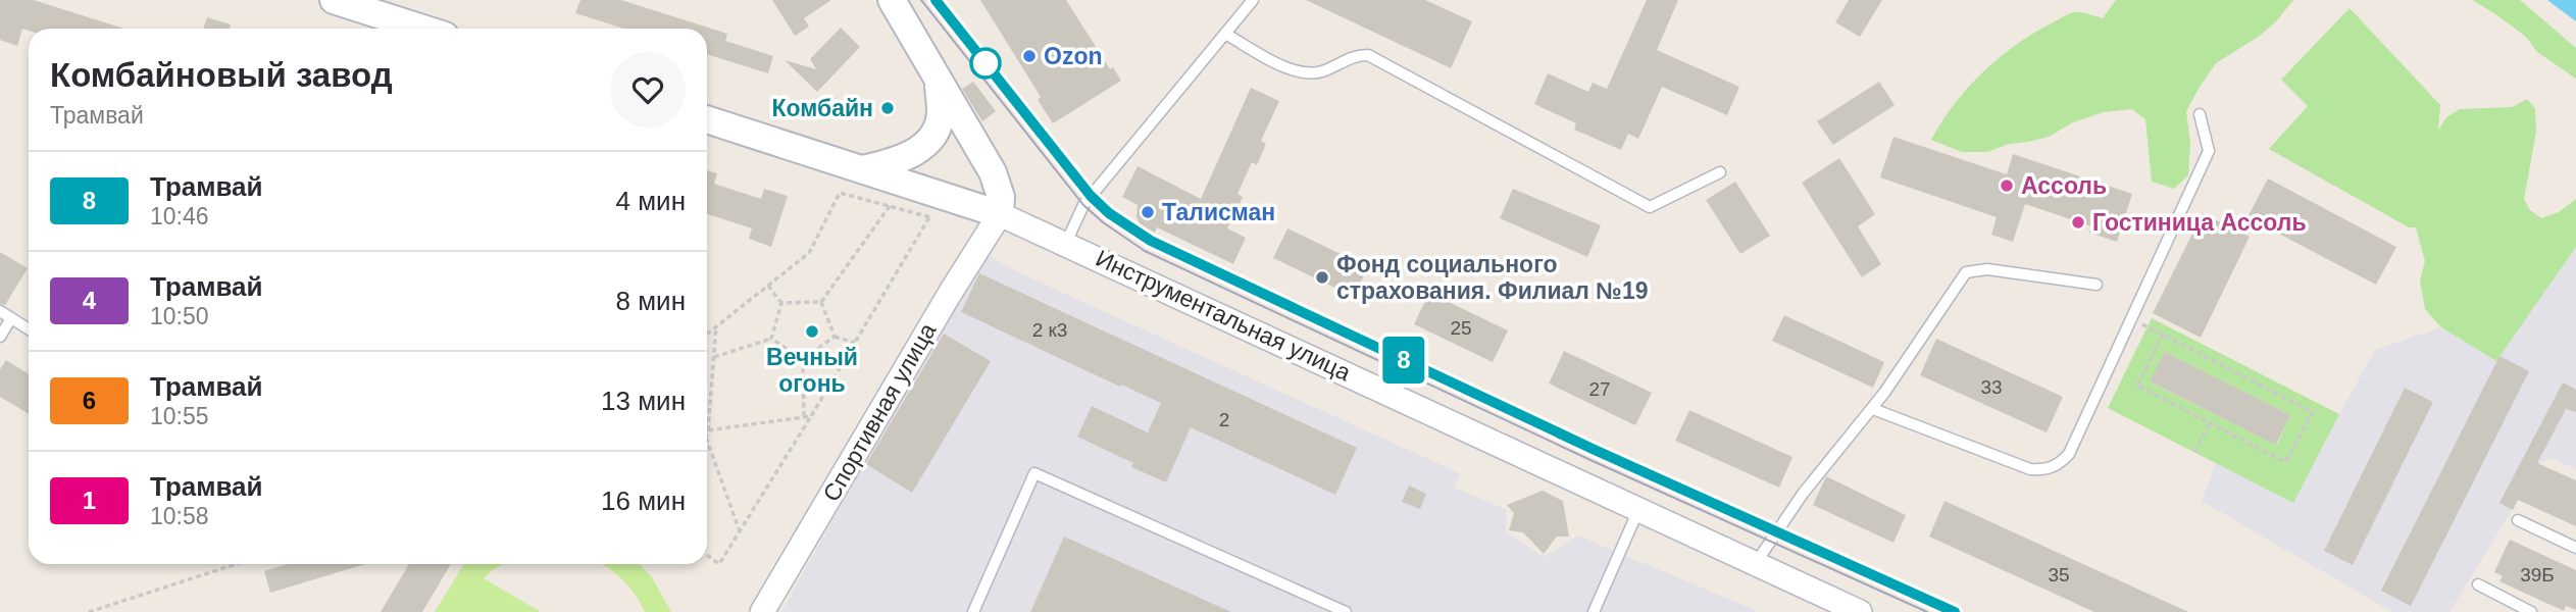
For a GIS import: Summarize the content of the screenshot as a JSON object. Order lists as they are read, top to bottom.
{
  "streets": {
    "street": ["Инструментальная улица", "Спортивная улица"]
  },
  "crossings": [
    ["Инструментальная улица", "Спортивная улица"]
  ],
  "places": [
    "Ozon",
    "Комбайн",
    "Ассоль",
    "Талисман",
    "Гостиница Ассоль",
    "Фонд социального страхования. Филиал №19",
    "Вечный огонь"
  ],
  "lines": ["tram line 8"],
  "house_numbers": [
    "25",
    "2 к3",
    "33",
    "27",
    "2",
    "35",
    "39Б"
  ],
  "page": {
    "on_map": "8",
    "heading": ["Комбайновый завод", "Трамвай"],
    "list": [
      {
        "mark": "8",
        "name": "Трамвай",
        "note": "10:46",
        "value": "4 мин"
      },
      {
        "mark": "4",
        "name": "Трамвай",
        "note": "10:50",
        "value": "8 мин"
      },
      {
        "mark": "6",
        "name": "Трамвай",
        "note": "10:55",
        "value": "13 мин"
      },
      {
        "mark": "1",
        "name": "Трамвай",
        "note": "10:58",
        "value": "16 мин"
      }
    ]
  }
}
